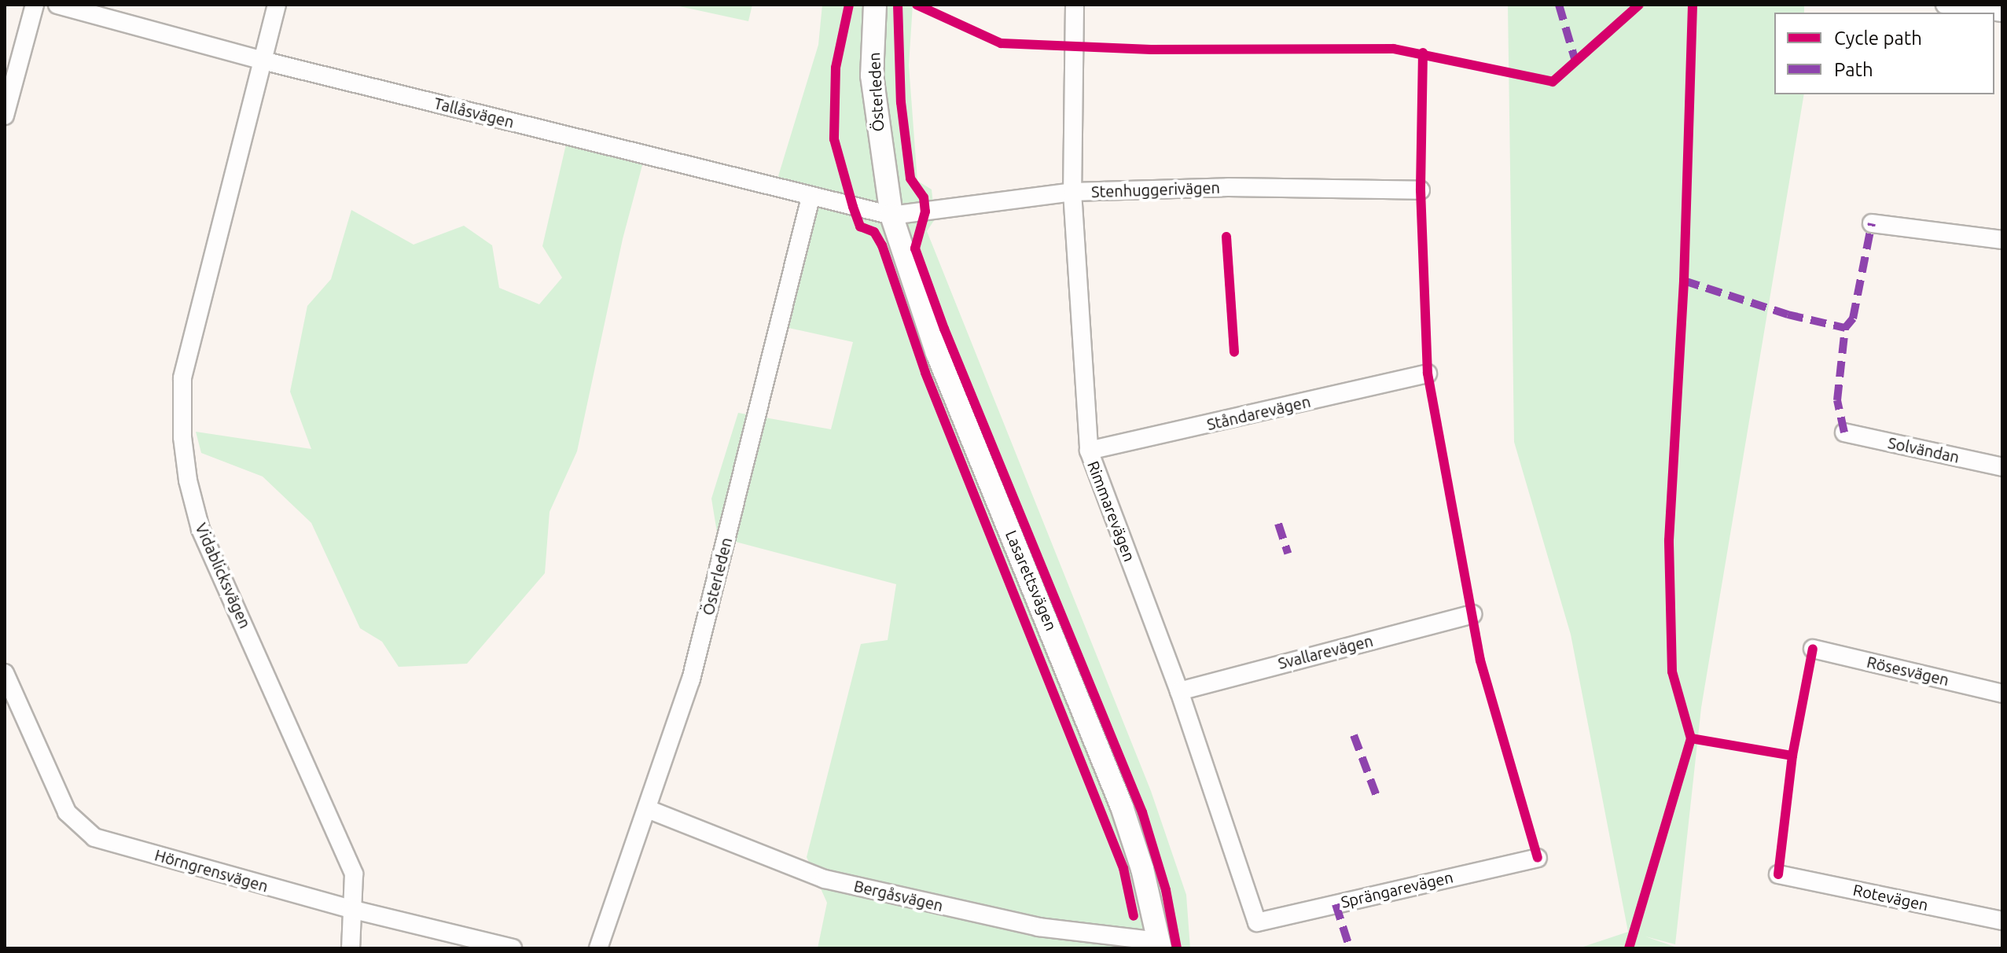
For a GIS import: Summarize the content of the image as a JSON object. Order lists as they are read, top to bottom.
{
  "streets": {
    "street": [
      "Österleden",
      "Tallåsvägen",
      "Stenhuggerivägen",
      "Ståndarevägen",
      "Solvändan",
      "Rimmarevägen",
      "Vidablicksvägen",
      "Lasarettsvägen",
      "Svallarevägen",
      "Rösesvägen",
      "Hörngrensvägen",
      "Sprängarevägen",
      "Bergåsvägen",
      "Rotevägen"
    ]
  },
  "crossings": [
    ["Österleden", "Tallåsvägen"],
    ["Österleden", "Stenhuggerivägen"],
    ["Österleden", "Lasarettsvägen"],
    ["Österleden", "Bergåsvägen"],
    ["Tallåsvägen", "Stenhuggerivägen"],
    ["Tallåsvägen", "Vidablicksvägen"],
    ["Tallåsvägen", "Lasarettsvägen"],
    ["Stenhuggerivägen", "Rimmarevägen"],
    ["Stenhuggerivägen", "Lasarettsvägen"],
    ["Ståndarevägen", "Rimmarevägen"],
    ["Rimmarevägen", "Svallarevägen"],
    ["Rimmarevägen", "Sprängarevägen"],
    ["Vidablicksvägen", "Hörngrensvägen"],
    ["Lasarettsvägen", "Bergåsvägen"]
  ],
  "legend": ["Cycle path", "Path"]
}
